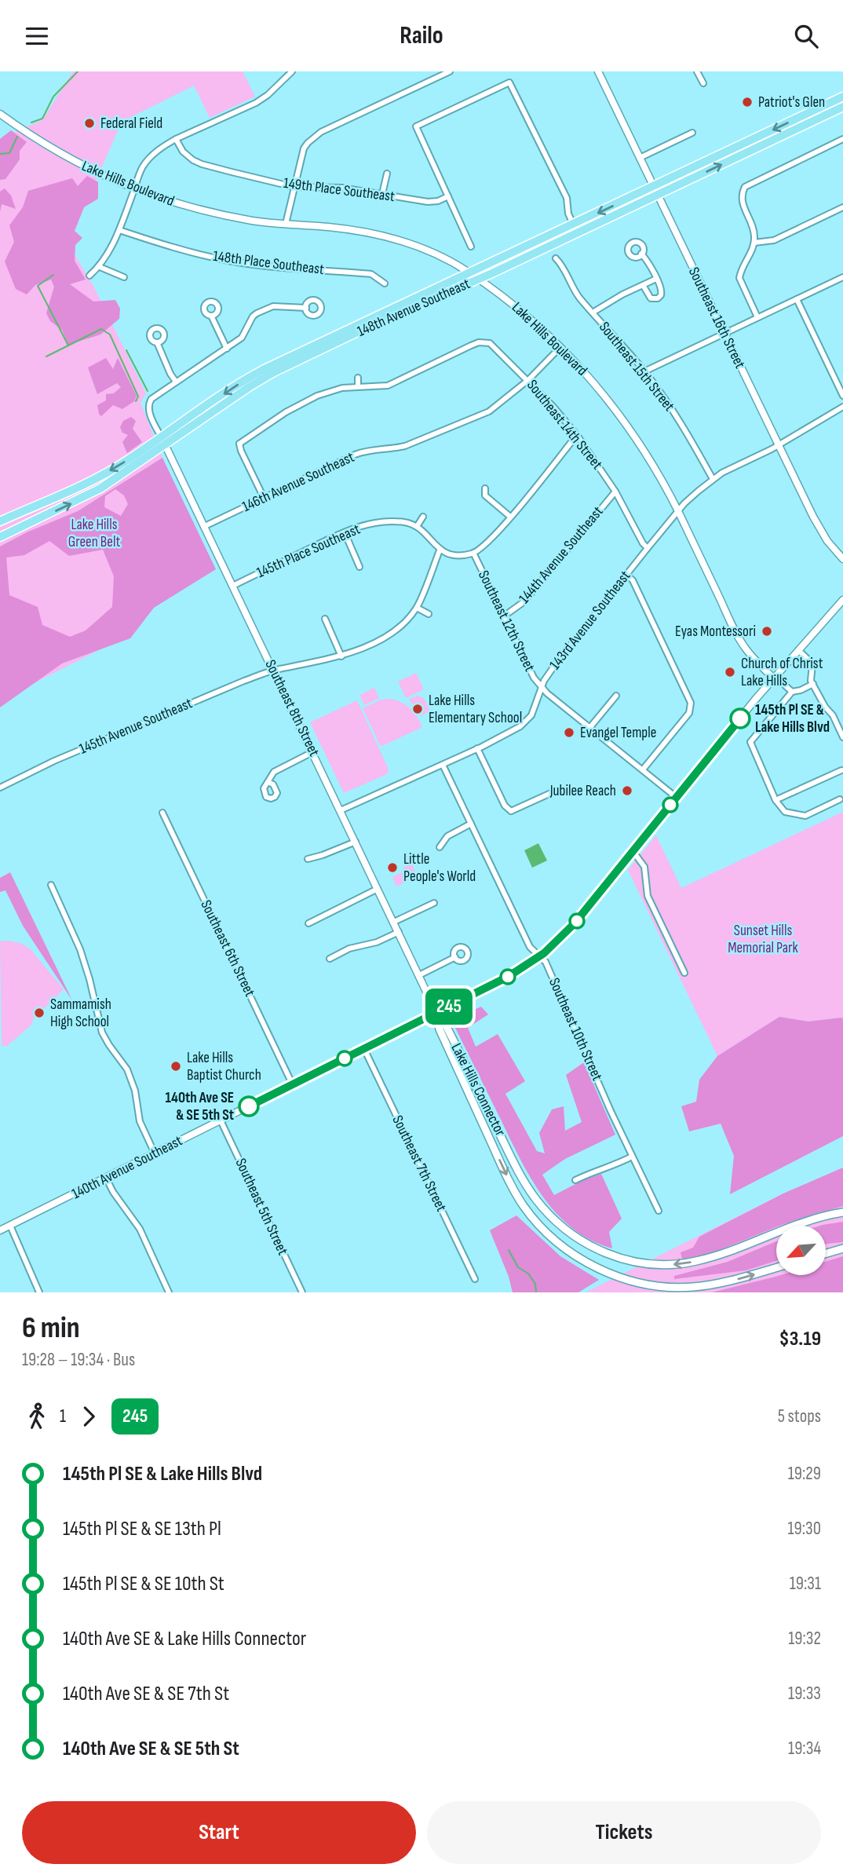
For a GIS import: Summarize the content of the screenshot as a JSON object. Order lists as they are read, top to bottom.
{
  "streets": {
    "main road": ["148th Avenue Southeast", "Lake Hills Connector"],
    "street": [
      "Lake Hills Boulevard",
      "149th Place Southeast",
      "148th Place Southeast",
      "Southeast 16th Street",
      "Southeast 15th Street",
      "Southeast 14th Street",
      "146th Avenue Southeast",
      "145th Place Southeast",
      "144th Avenue Southeast",
      "143rd Avenue Southeast",
      "Southeast 12th Street",
      "Southeast 8th Street",
      "145th Avenue Southeast",
      "Southeast 6th Street",
      "Southeast 10th Street",
      "Southeast 7th Street",
      "140th Avenue Southeast",
      "Southeast 5th Street"
    ]
  },
  "crossings": [
    ["Lake Hills Boulevard", "148th Avenue Southeast"],
    ["Lake Hills Boulevard", "146th Avenue Southeast"],
    ["Lake Hills Boulevard", "143rd Avenue Southeast"],
    ["148th Avenue Southeast", "Southeast 16th Street"],
    ["148th Avenue Southeast", "Southeast 8th Street"],
    ["Southeast 16th Street", "143rd Avenue Southeast"],
    ["Southeast 15th Street", "143rd Avenue Southeast"],
    ["Southeast 14th Street", "146th Avenue Southeast"],
    ["Southeast 14th Street", "144th Avenue Southeast"],
    ["Southeast 14th Street", "143rd Avenue Southeast"],
    ["146th Avenue Southeast", "Southeast 8th Street"],
    ["145th Place Southeast", "Southeast 8th Street"],
    ["144th Avenue Southeast", "Southeast 12th Street"],
    ["143rd Avenue Southeast", "Southeast 12th Street"],
    ["143rd Avenue Southeast", "Southeast 8th Street"],
    ["143rd Avenue Southeast", "Southeast 10th Street"],
    ["Southeast 8th Street", "145th Avenue Southeast"],
    ["Southeast 8th Street", "Lake Hills Connector"],
    ["Southeast 8th Street", "140th Avenue Southeast"],
    ["Southeast 6th Street", "140th Avenue Southeast"],
    ["Southeast 10th Street", "140th Avenue Southeast"],
    ["Lake Hills Connector", "140th Avenue Southeast"],
    ["Southeast 7th Street", "140th Avenue Southeast"],
    ["140th Avenue Southeast", "Southeast 5th Street"]
  ],
  "parks": ["Lake Hills Green Belt", "Sunset Hills Memorial Park"],
  "places": [
    "Patriot's Glen",
    "Federal Field",
    "Eyas Montessori",
    "Church of Christ Lake Hills",
    "Lake Hills Elementary School",
    "145th Pl SE & Lake Hills Blvd",
    "Evangel Temple",
    "Jubilee Reach",
    "Little People's World",
    "Sammamish High School",
    "Lake Hills Baptist Church",
    "140th Ave SE & SE 5th St"
  ],
  "lines": ["bus line 245"],
  "north": "bottom left",
  "page": {
    "header": "Railo",
    "on_map": "245",
    "heading": ["6 min", "19:28 – 19:34 · Bus", "$3.19"],
    "legs": ["1", "245", "5 stops"],
    "list": [
      {
        "name": "145th Pl SE & Lake Hills Blvd",
        "value": "19:29"
      },
      {
        "name": "145th Pl SE & SE 13th Pl",
        "value": "19:30"
      },
      {
        "name": "145th Pl SE & SE 10th St",
        "value": "19:31"
      },
      {
        "name": "140th Ave SE & Lake Hills Connector",
        "value": "19:32"
      },
      {
        "name": "140th Ave SE & SE 7th St",
        "value": "19:33"
      },
      {
        "name": "140th Ave SE & SE 5th St",
        "value": "19:34"
      }
    ],
    "buttons": ["Start", "Tickets"]
  }
}
